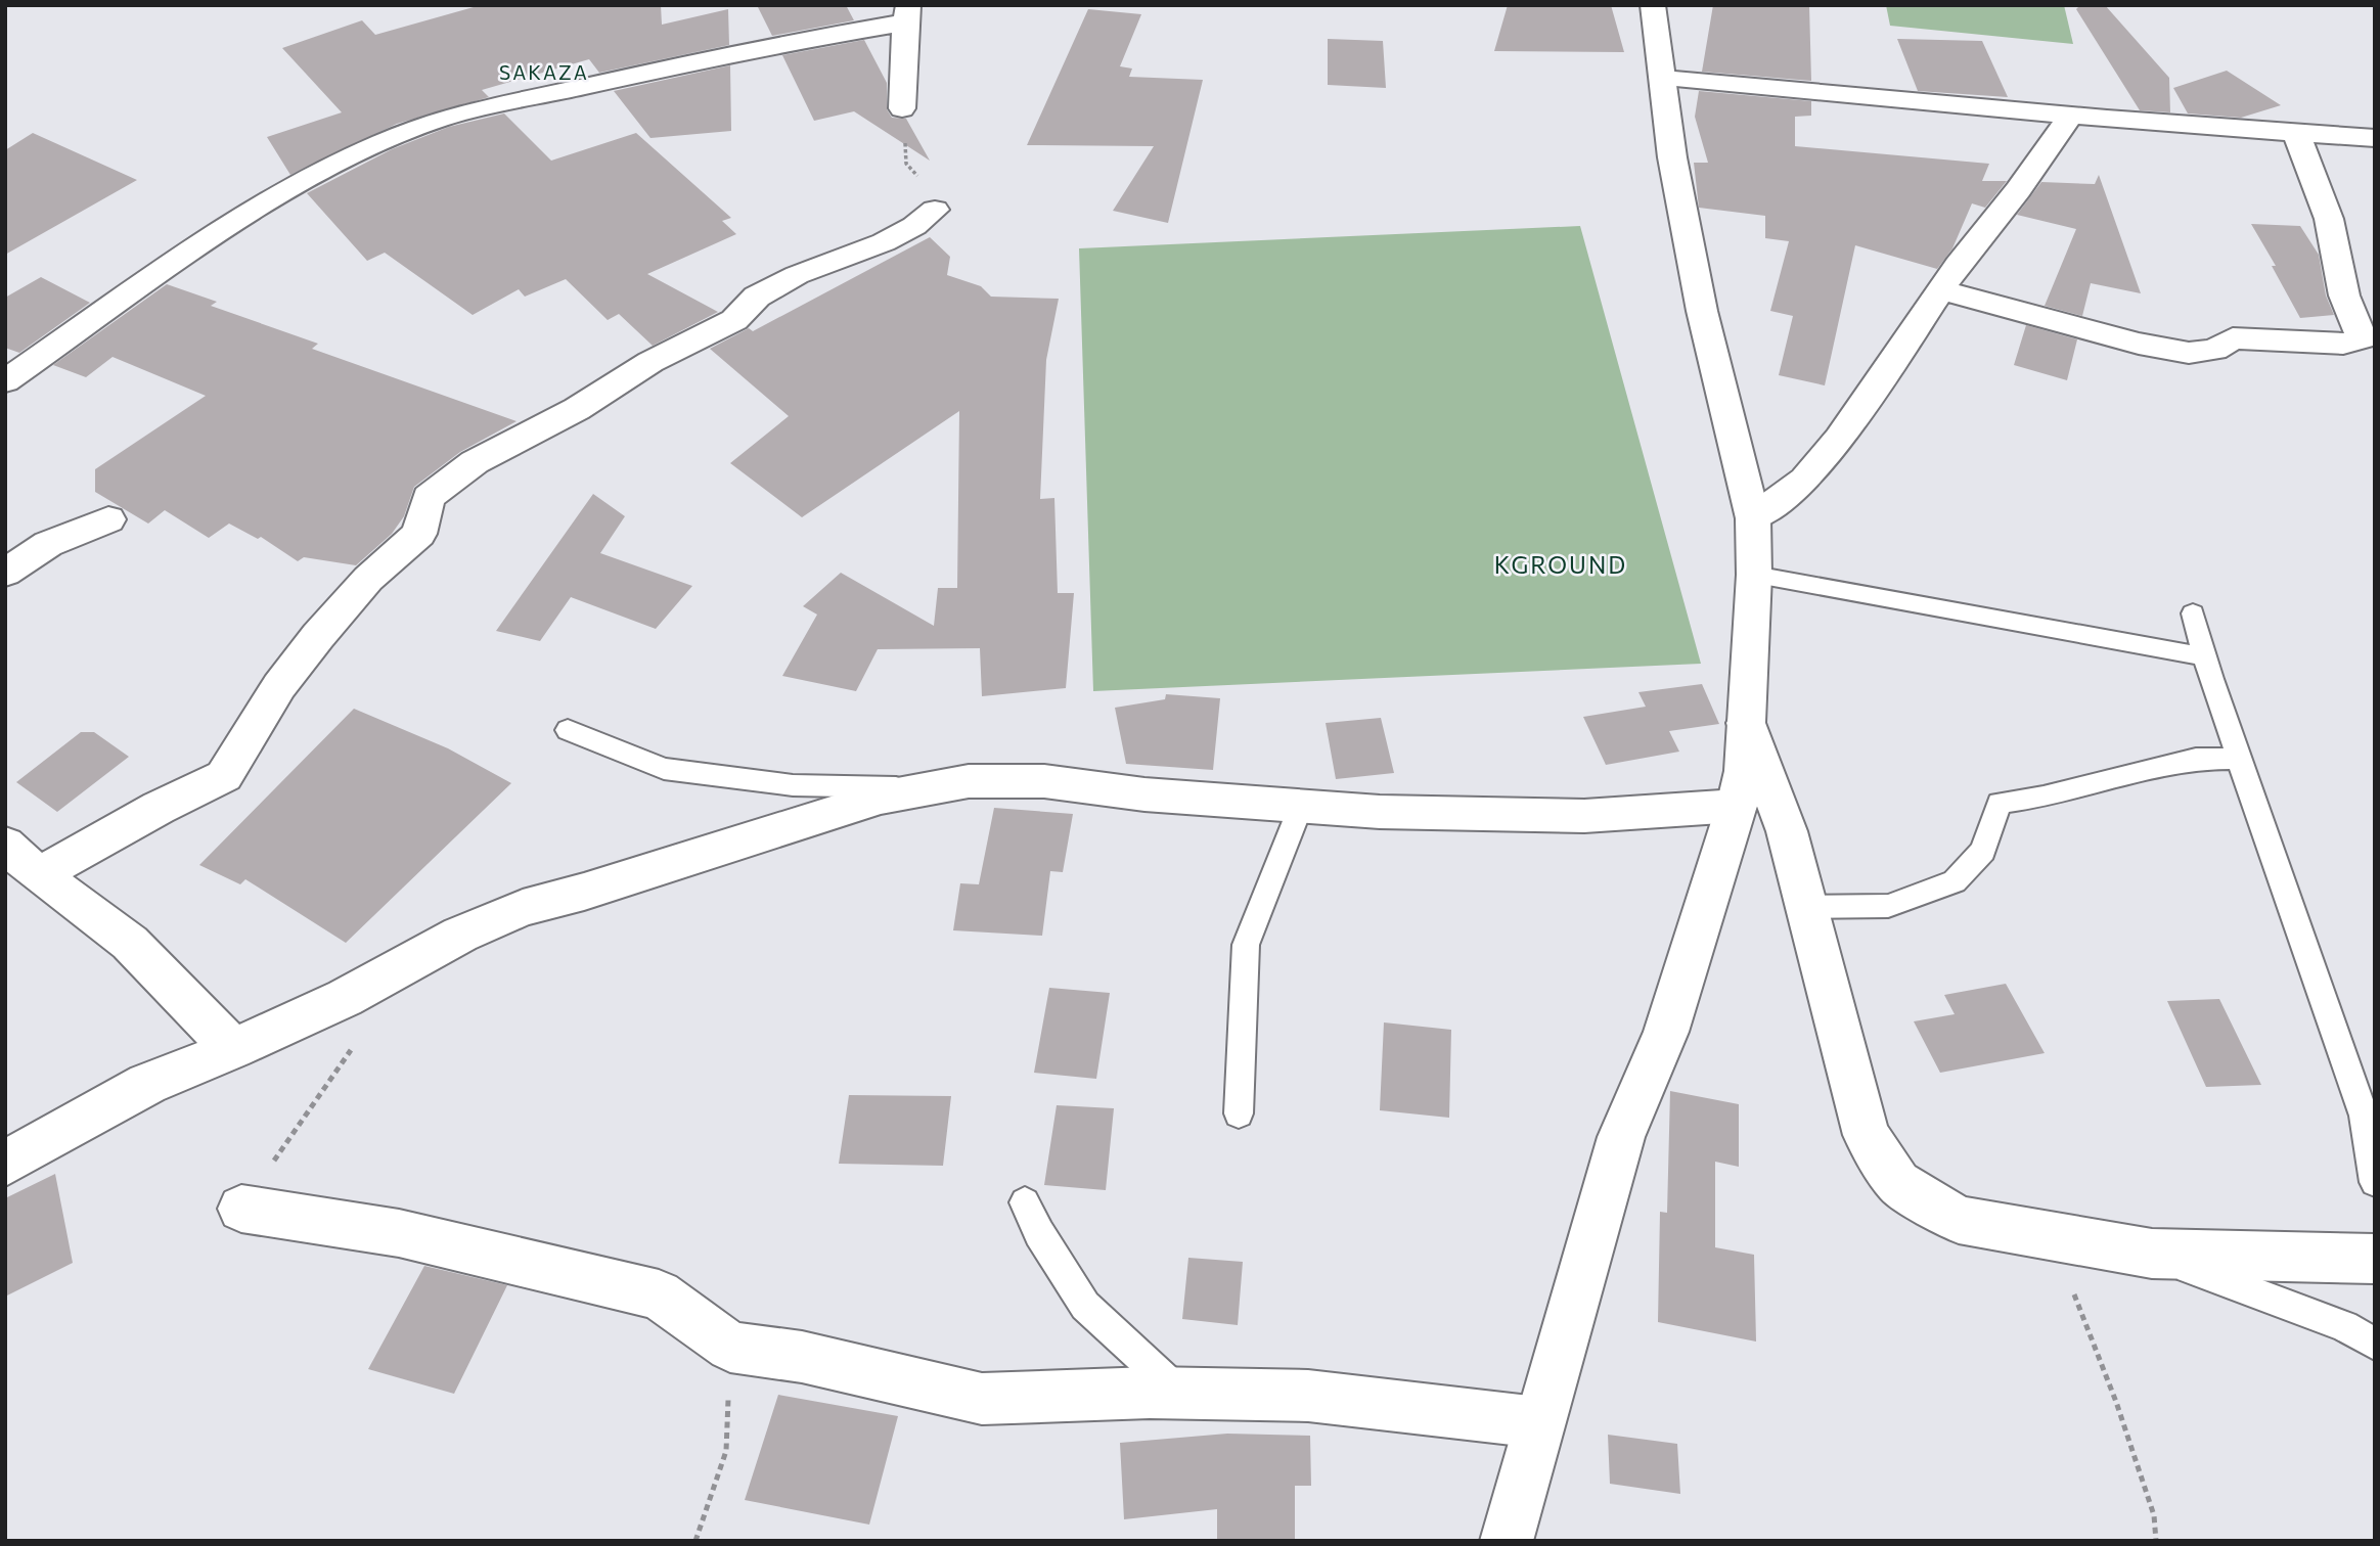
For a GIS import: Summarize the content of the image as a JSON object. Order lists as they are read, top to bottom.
{
  "districts": ["SAKAZA", "KGROUND"]
}
